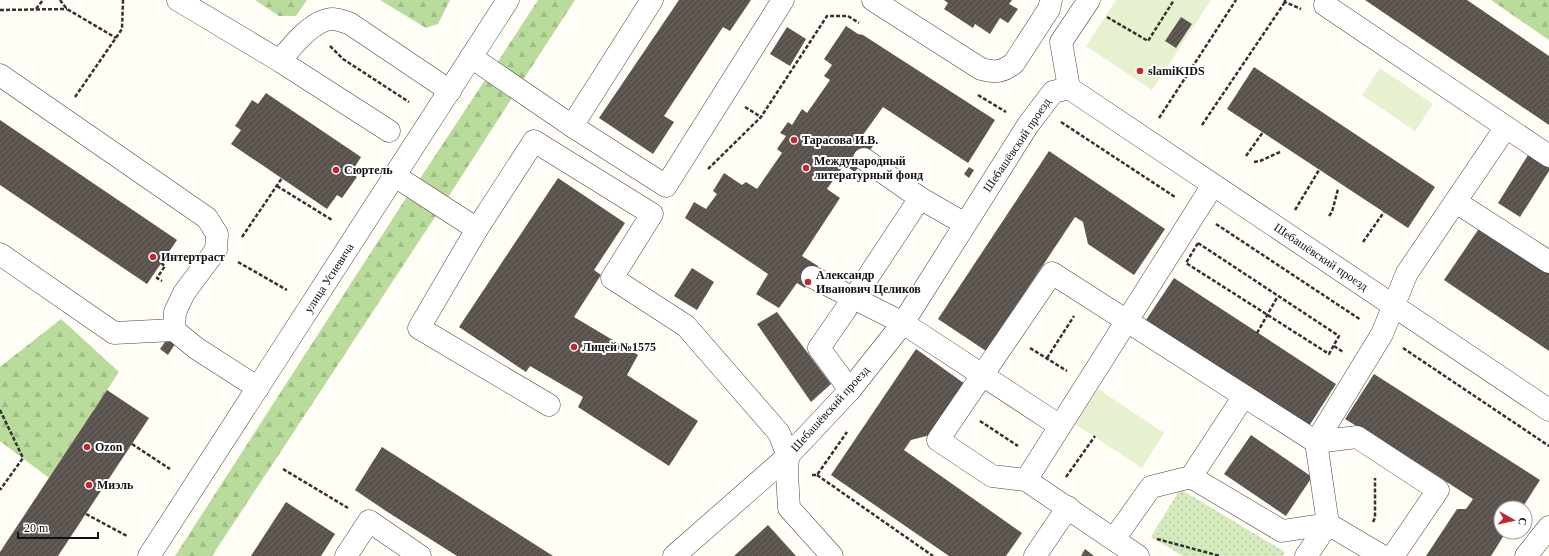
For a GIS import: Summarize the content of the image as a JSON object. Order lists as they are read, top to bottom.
{
  "streets": {
    "street": ["Шебашёвский проезд", "улица Усиевича"]
  },
  "places": [
    "slamiKIDS",
    "Тарасова И.В.",
    "Международный литературный фонд",
    "Сюртель",
    "Интертраст",
    "Александр Иванович Целиков",
    "Лицей №1575",
    "Ozon",
    "Миэль"
  ],
  "scale_bar": "20 m",
  "north": "right"
}
